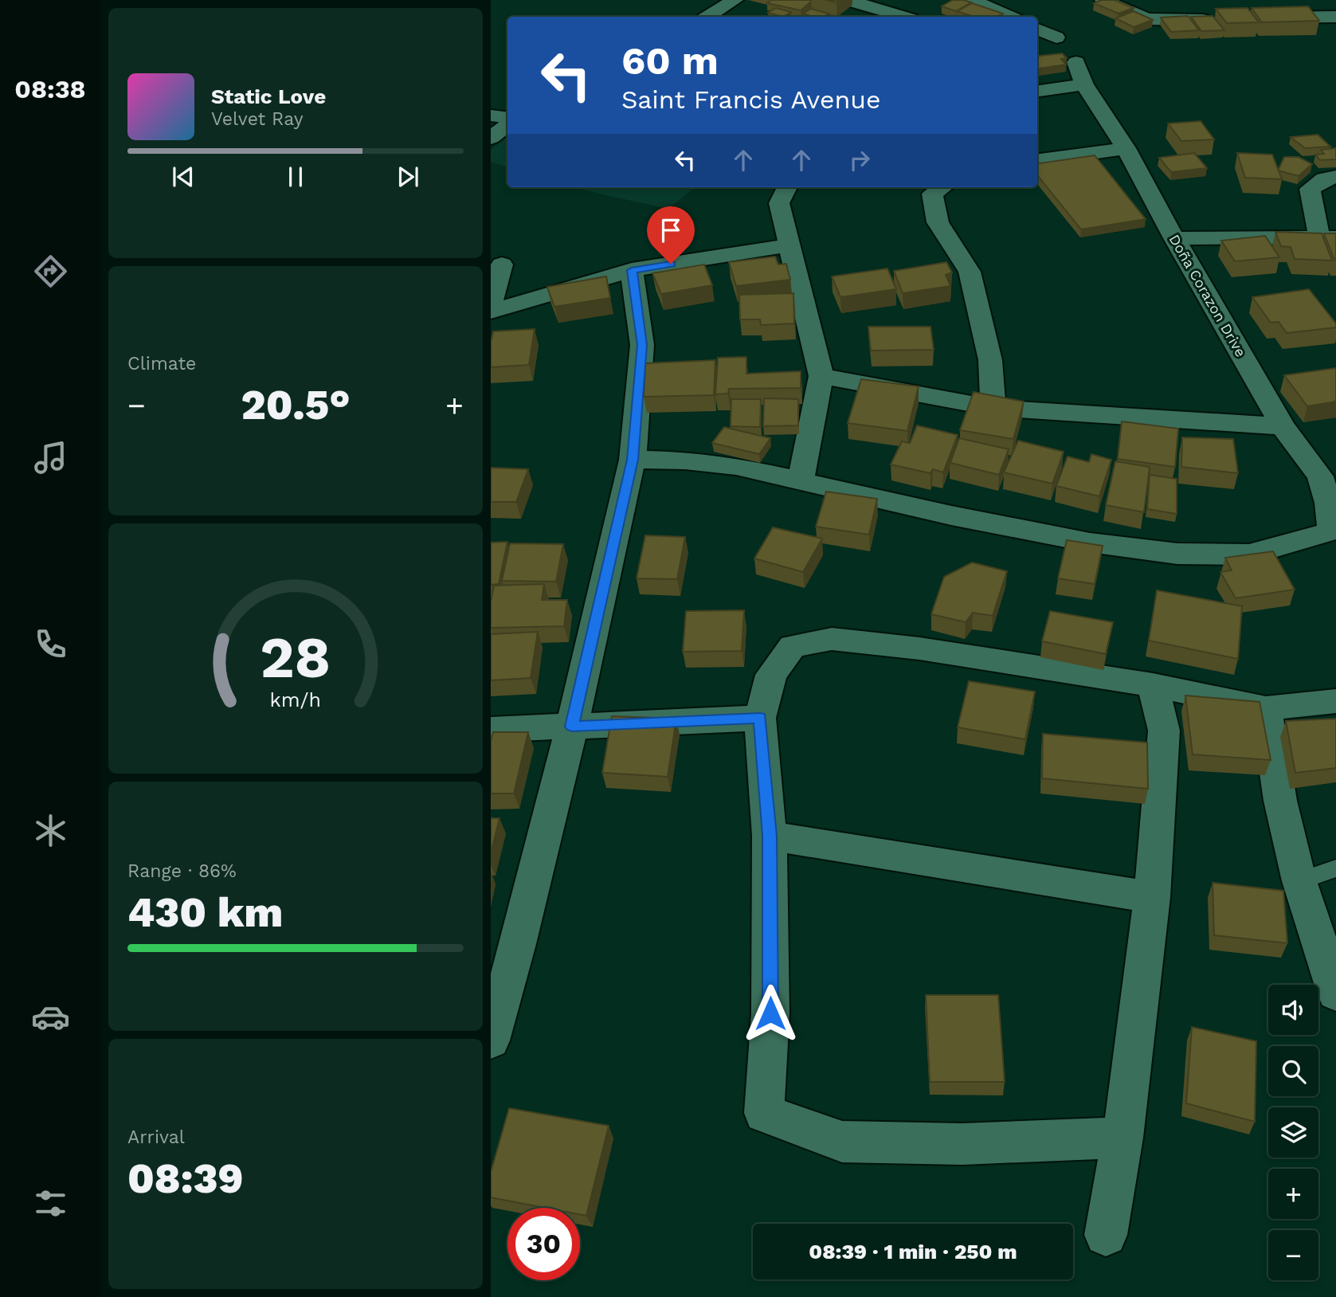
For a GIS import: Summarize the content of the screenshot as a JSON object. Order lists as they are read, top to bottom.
{
  "streets": {
    "street": ["Doña Corazon Drive"]
  },
  "page": {
    "tabs": "08:38",
    "turn": ["60 m", "Saint Francis Avenue"],
    "song": ["Static Love", "Velvet Ray"],
    "tile": [
      "Climate",
      ["Range · 86%", "430 km"],
      ["Arrival", "08:39"]
    ],
    "heat": ["−", "20.5°", "+"],
    "map_buttons": ["+", "−"],
    "limit": "30",
    "trip": "08:39 · 1 min · 250 m",
    "gauge": ["28", "km/h"]
  }
}
